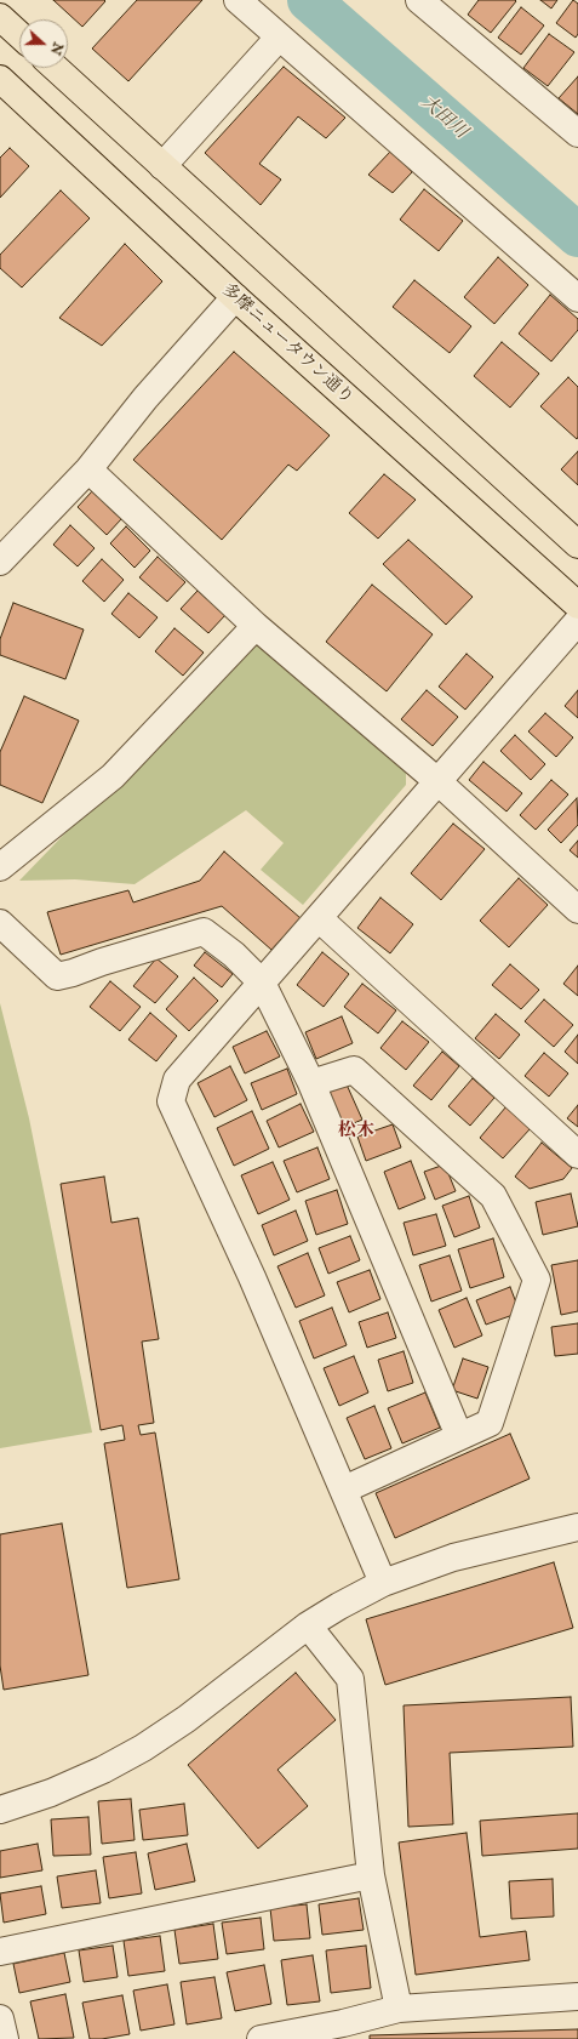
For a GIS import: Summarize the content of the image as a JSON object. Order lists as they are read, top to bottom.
{
  "streets": {
    "main road": ["多摩ニュータウン通り"]
  },
  "districts": ["松木"],
  "water": ["大田川"],
  "north": "right"
}
